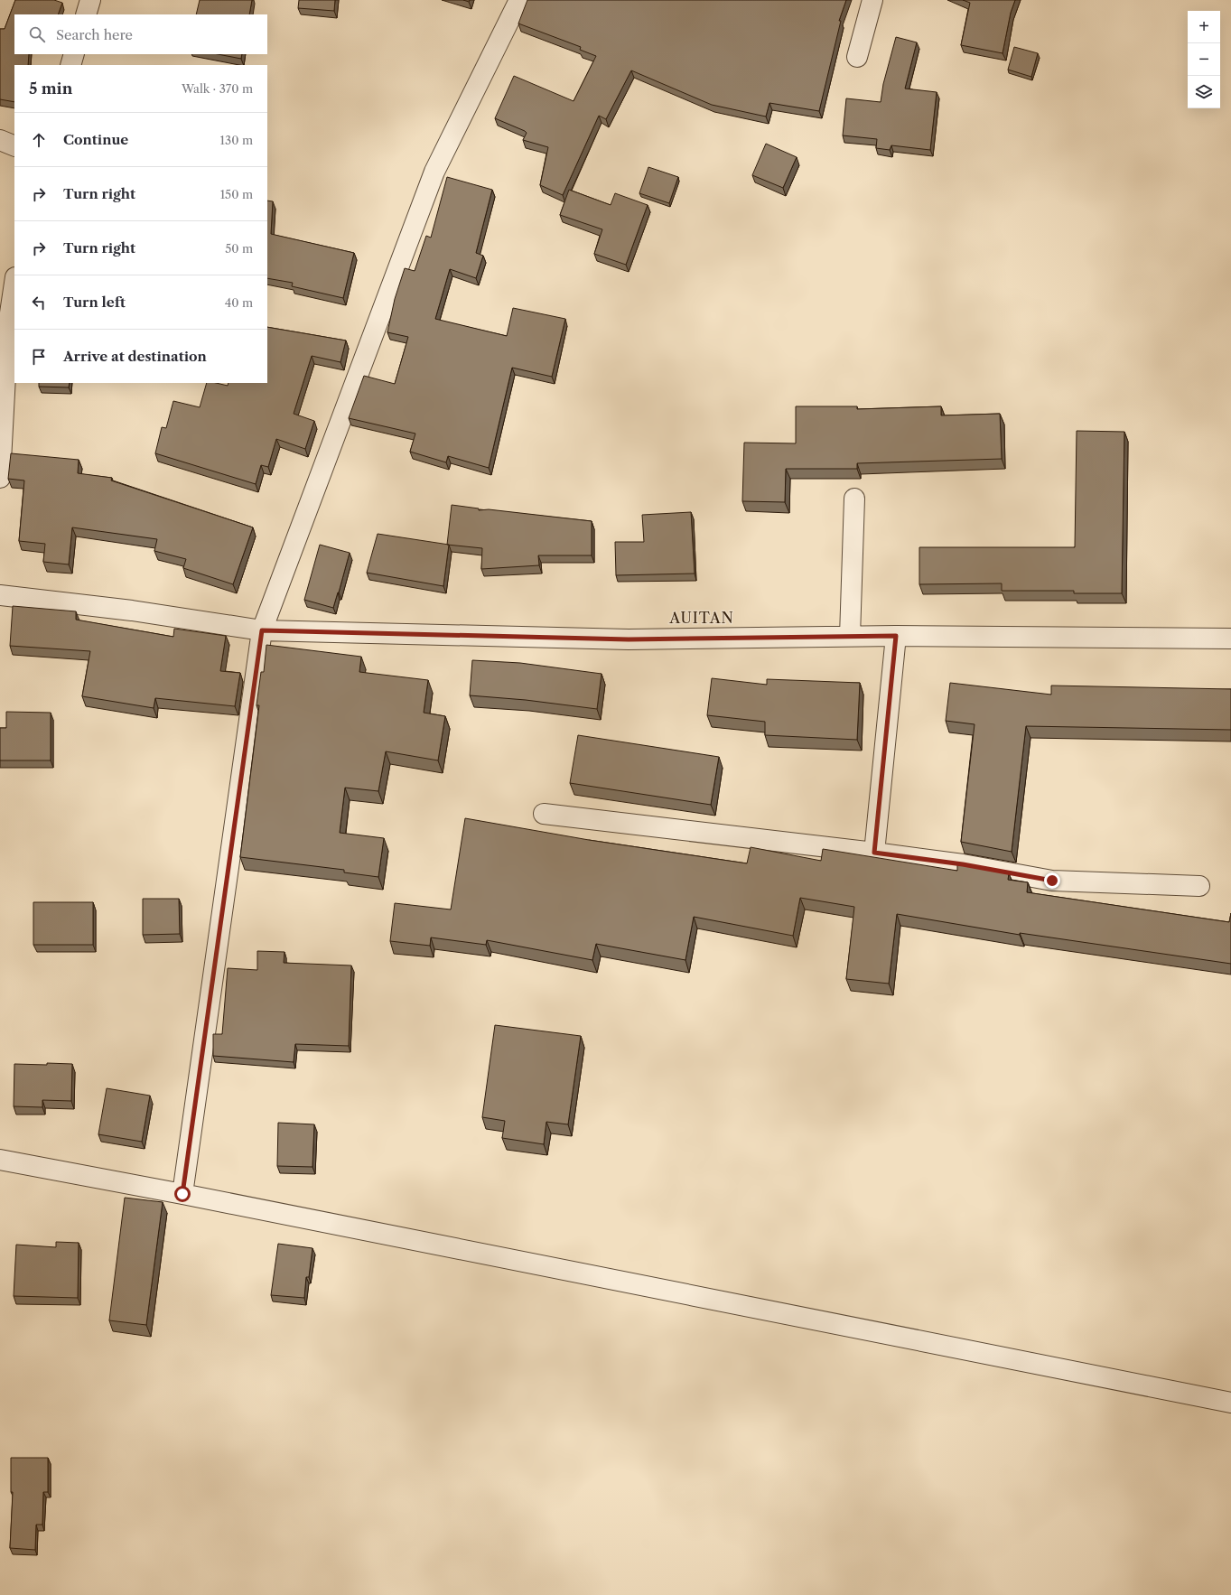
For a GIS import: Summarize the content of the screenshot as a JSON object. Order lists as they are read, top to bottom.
{
  "districts": ["AUITAN"],
  "page": {
    "map_buttons": ["+", "−"],
    "search": "Search here",
    "heading": ["5 min", "Walk · 370 m"],
    "list": [
      ["Continue", "130 m"],
      ["Turn right", "150 m"],
      ["Turn right", "50 m"],
      ["Turn left", "40 m"],
      "Arrive at destination"
    ]
  }
}
